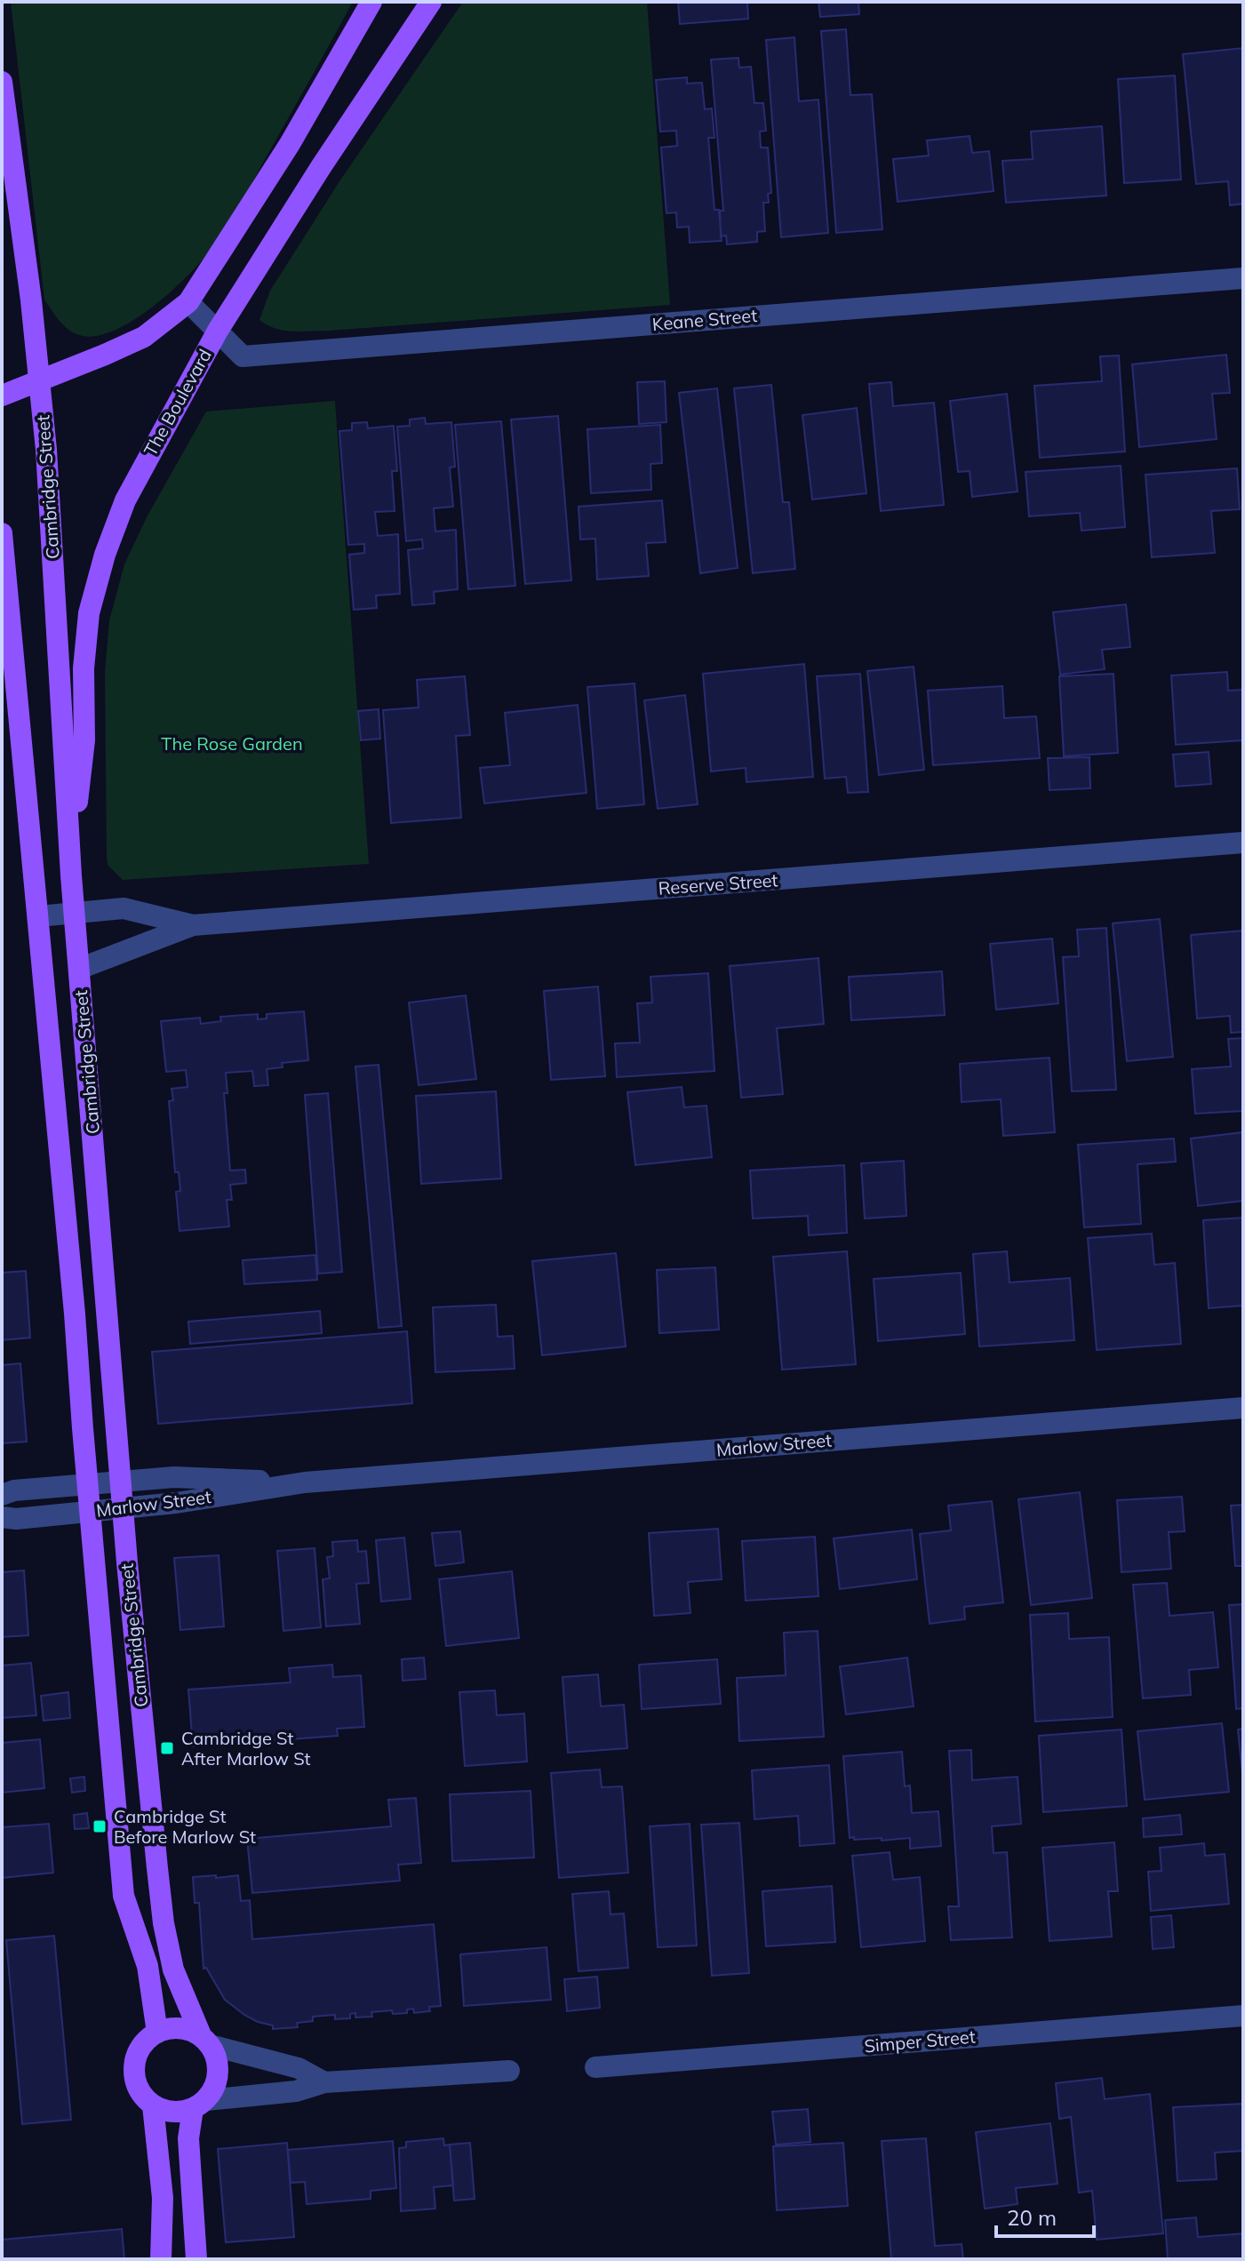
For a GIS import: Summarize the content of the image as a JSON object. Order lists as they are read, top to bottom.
{
  "streets": {
    "main road": ["The Boulevard", "Cambridge Street"],
    "street": [
      "Keane Street",
      "Reserve Street",
      "Marlow Street",
      "Simper Street"
    ]
  },
  "crossings": [
    ["Keane Street", "The Boulevard"],
    ["The Boulevard", "Cambridge Street"],
    ["Cambridge Street", "Reserve Street"],
    ["Cambridge Street", "Marlow Street"]
  ],
  "parks": ["The Rose Garden"],
  "places": {
    "transit": ["Cambridge St After Marlow St", "Cambridge St Before Marlow St"]
  },
  "scale_bar": "20 m"
}
